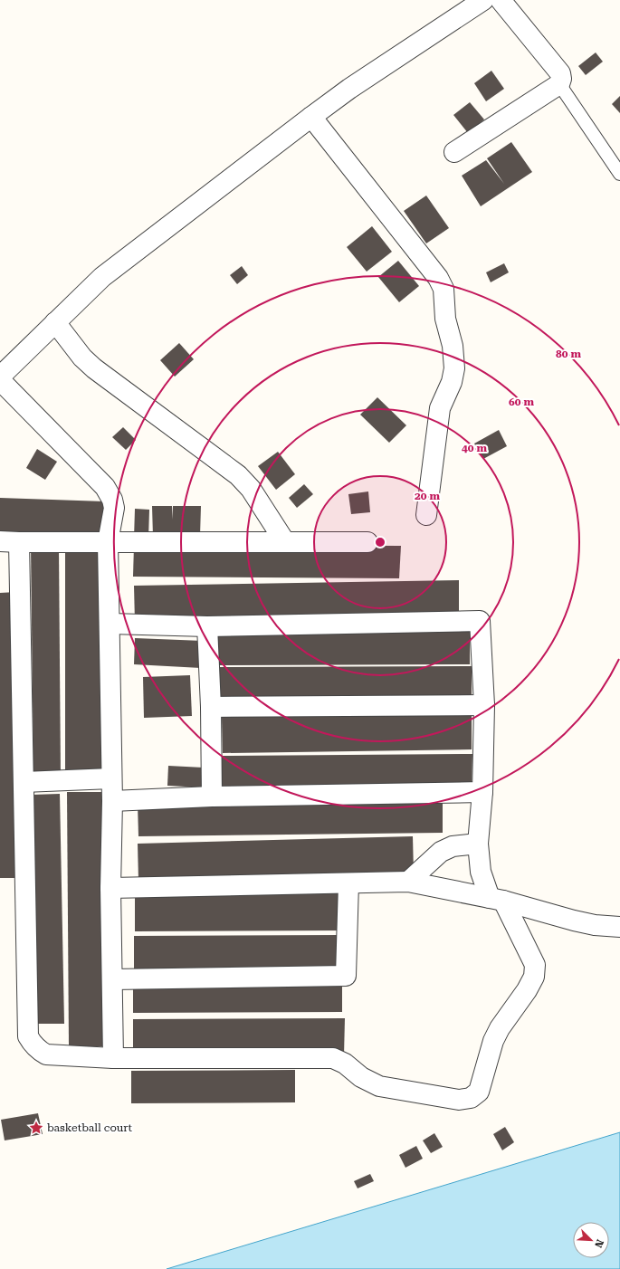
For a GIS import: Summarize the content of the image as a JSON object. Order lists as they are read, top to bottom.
{
  "places": {
    "place": ["basketball court"]
  },
  "north": "bottom right",
  "rings": [
    "80 m",
    "60 m",
    "40 m",
    "20 m"
  ]
}
